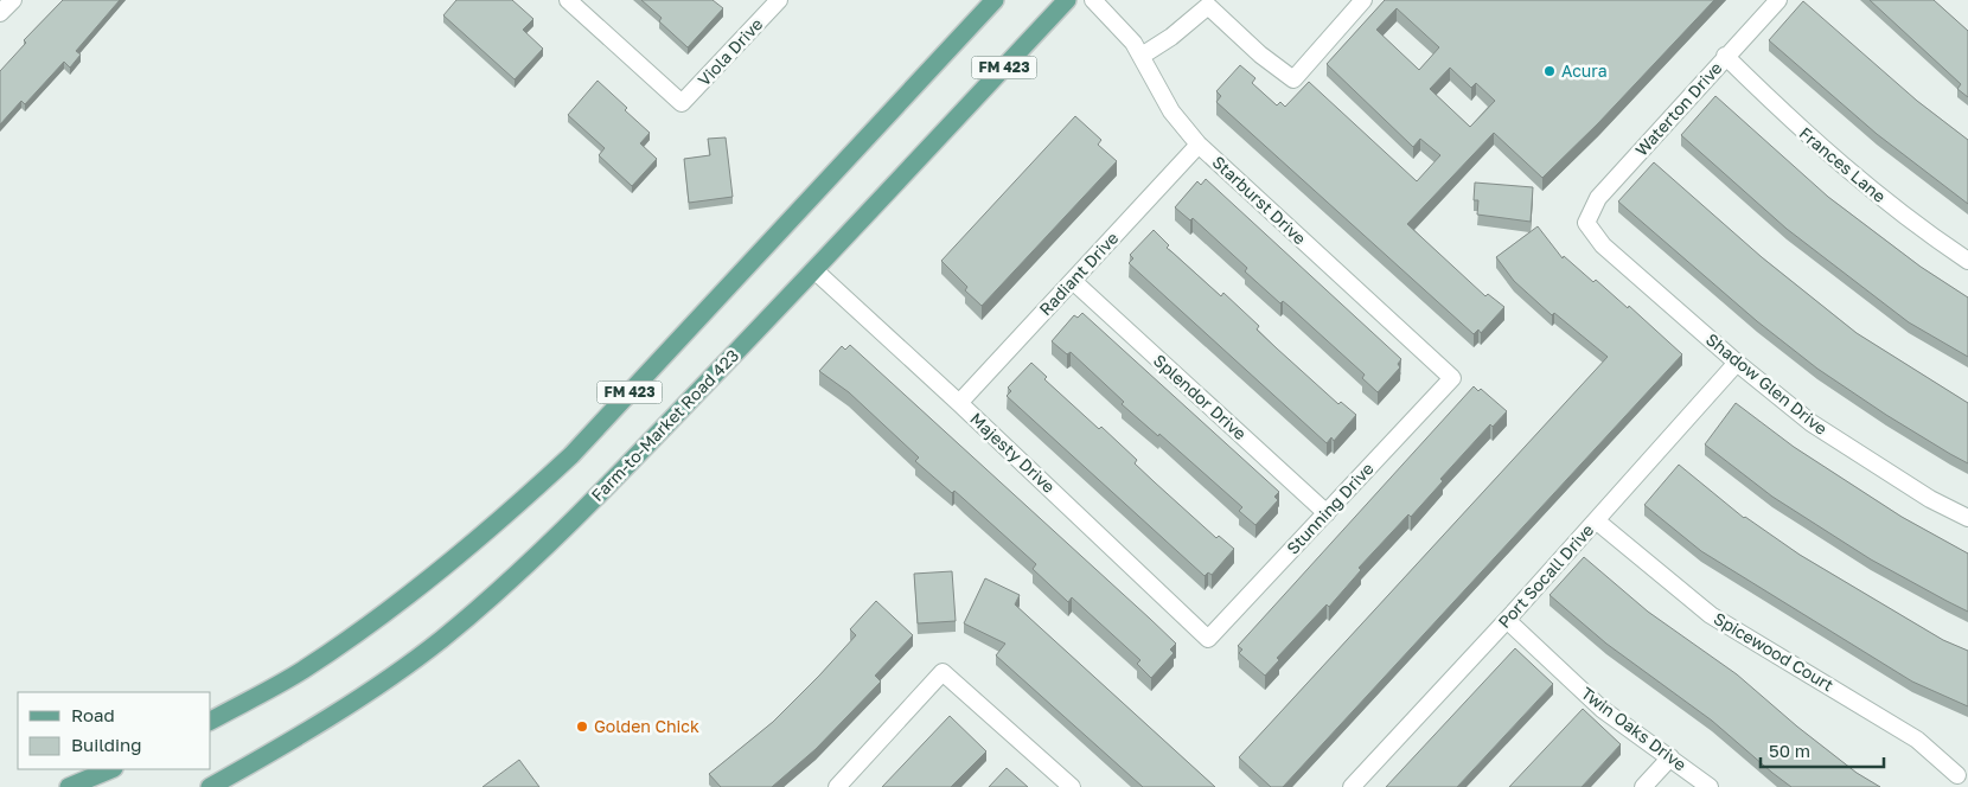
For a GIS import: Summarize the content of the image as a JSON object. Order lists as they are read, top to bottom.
{
  "streets": {
    "main road": ["FM 423", "Farm-to-Market Road 423"],
    "street": [
      "Viola Drive",
      "Waterton Drive",
      "Frances Lane",
      "Starburst Drive",
      "Radiant Drive",
      "Shadow Glen Drive",
      "Splendor Drive",
      "Majesty Drive",
      "Stunning Drive",
      "Port Socall Drive",
      "Spicewood Court",
      "Twin Oaks Drive"
    ]
  },
  "crossings": [
    ["Waterton Drive", "Frances Lane"],
    ["Waterton Drive", "Shadow Glen Drive"],
    ["Starburst Drive", "Radiant Drive"],
    ["Starburst Drive", "Stunning Drive"],
    ["Radiant Drive", "Splendor Drive"],
    ["Radiant Drive", "Majesty Drive"],
    ["Shadow Glen Drive", "Port Socall Drive"],
    ["Splendor Drive", "Stunning Drive"],
    ["Farm-to-Market Road 423", "Majesty Drive"],
    ["Majesty Drive", "Stunning Drive"],
    ["Port Socall Drive", "Spicewood Court"],
    ["Port Socall Drive", "Twin Oaks Drive"]
  ],
  "places": ["Acura", "Golden Chick"],
  "legend": ["Road", "Building"],
  "scale_bar": "50 m"
}
